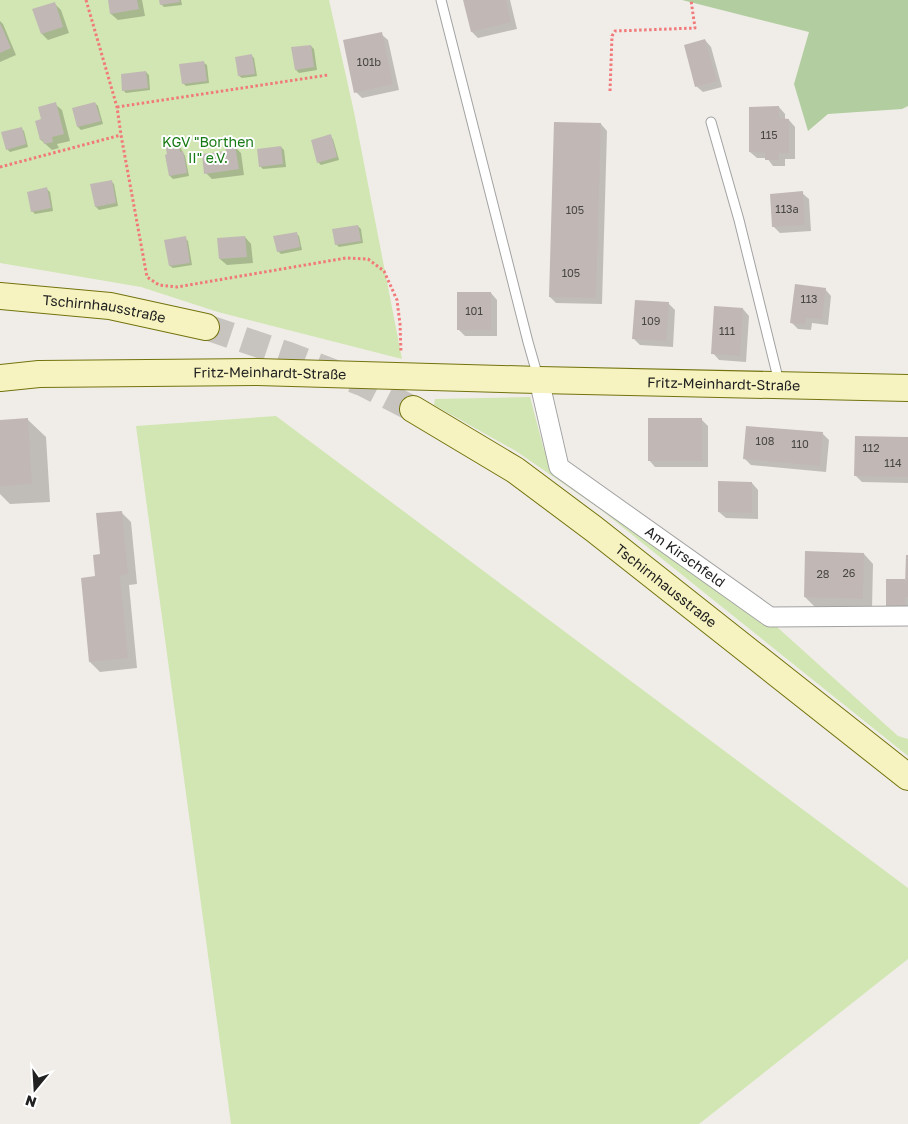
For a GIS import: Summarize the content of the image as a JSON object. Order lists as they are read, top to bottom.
{
  "streets": {
    "street": ["Tschirnhausstraße", "Fritz-Meinhardt-Straße", "Am Kirschfeld"]
  },
  "crossings": [
    ["Fritz-Meinhardt-Straße", "Am Kirschfeld"]
  ],
  "parks": ["KGV \"Borthen II\" e.V."],
  "house_numbers": [
    "101b",
    "115",
    "113a",
    "105",
    "105",
    "113",
    "101",
    "109",
    "111",
    "108",
    "110",
    "112",
    "114",
    "26",
    "28"
  ],
  "north": "bottom"
}
